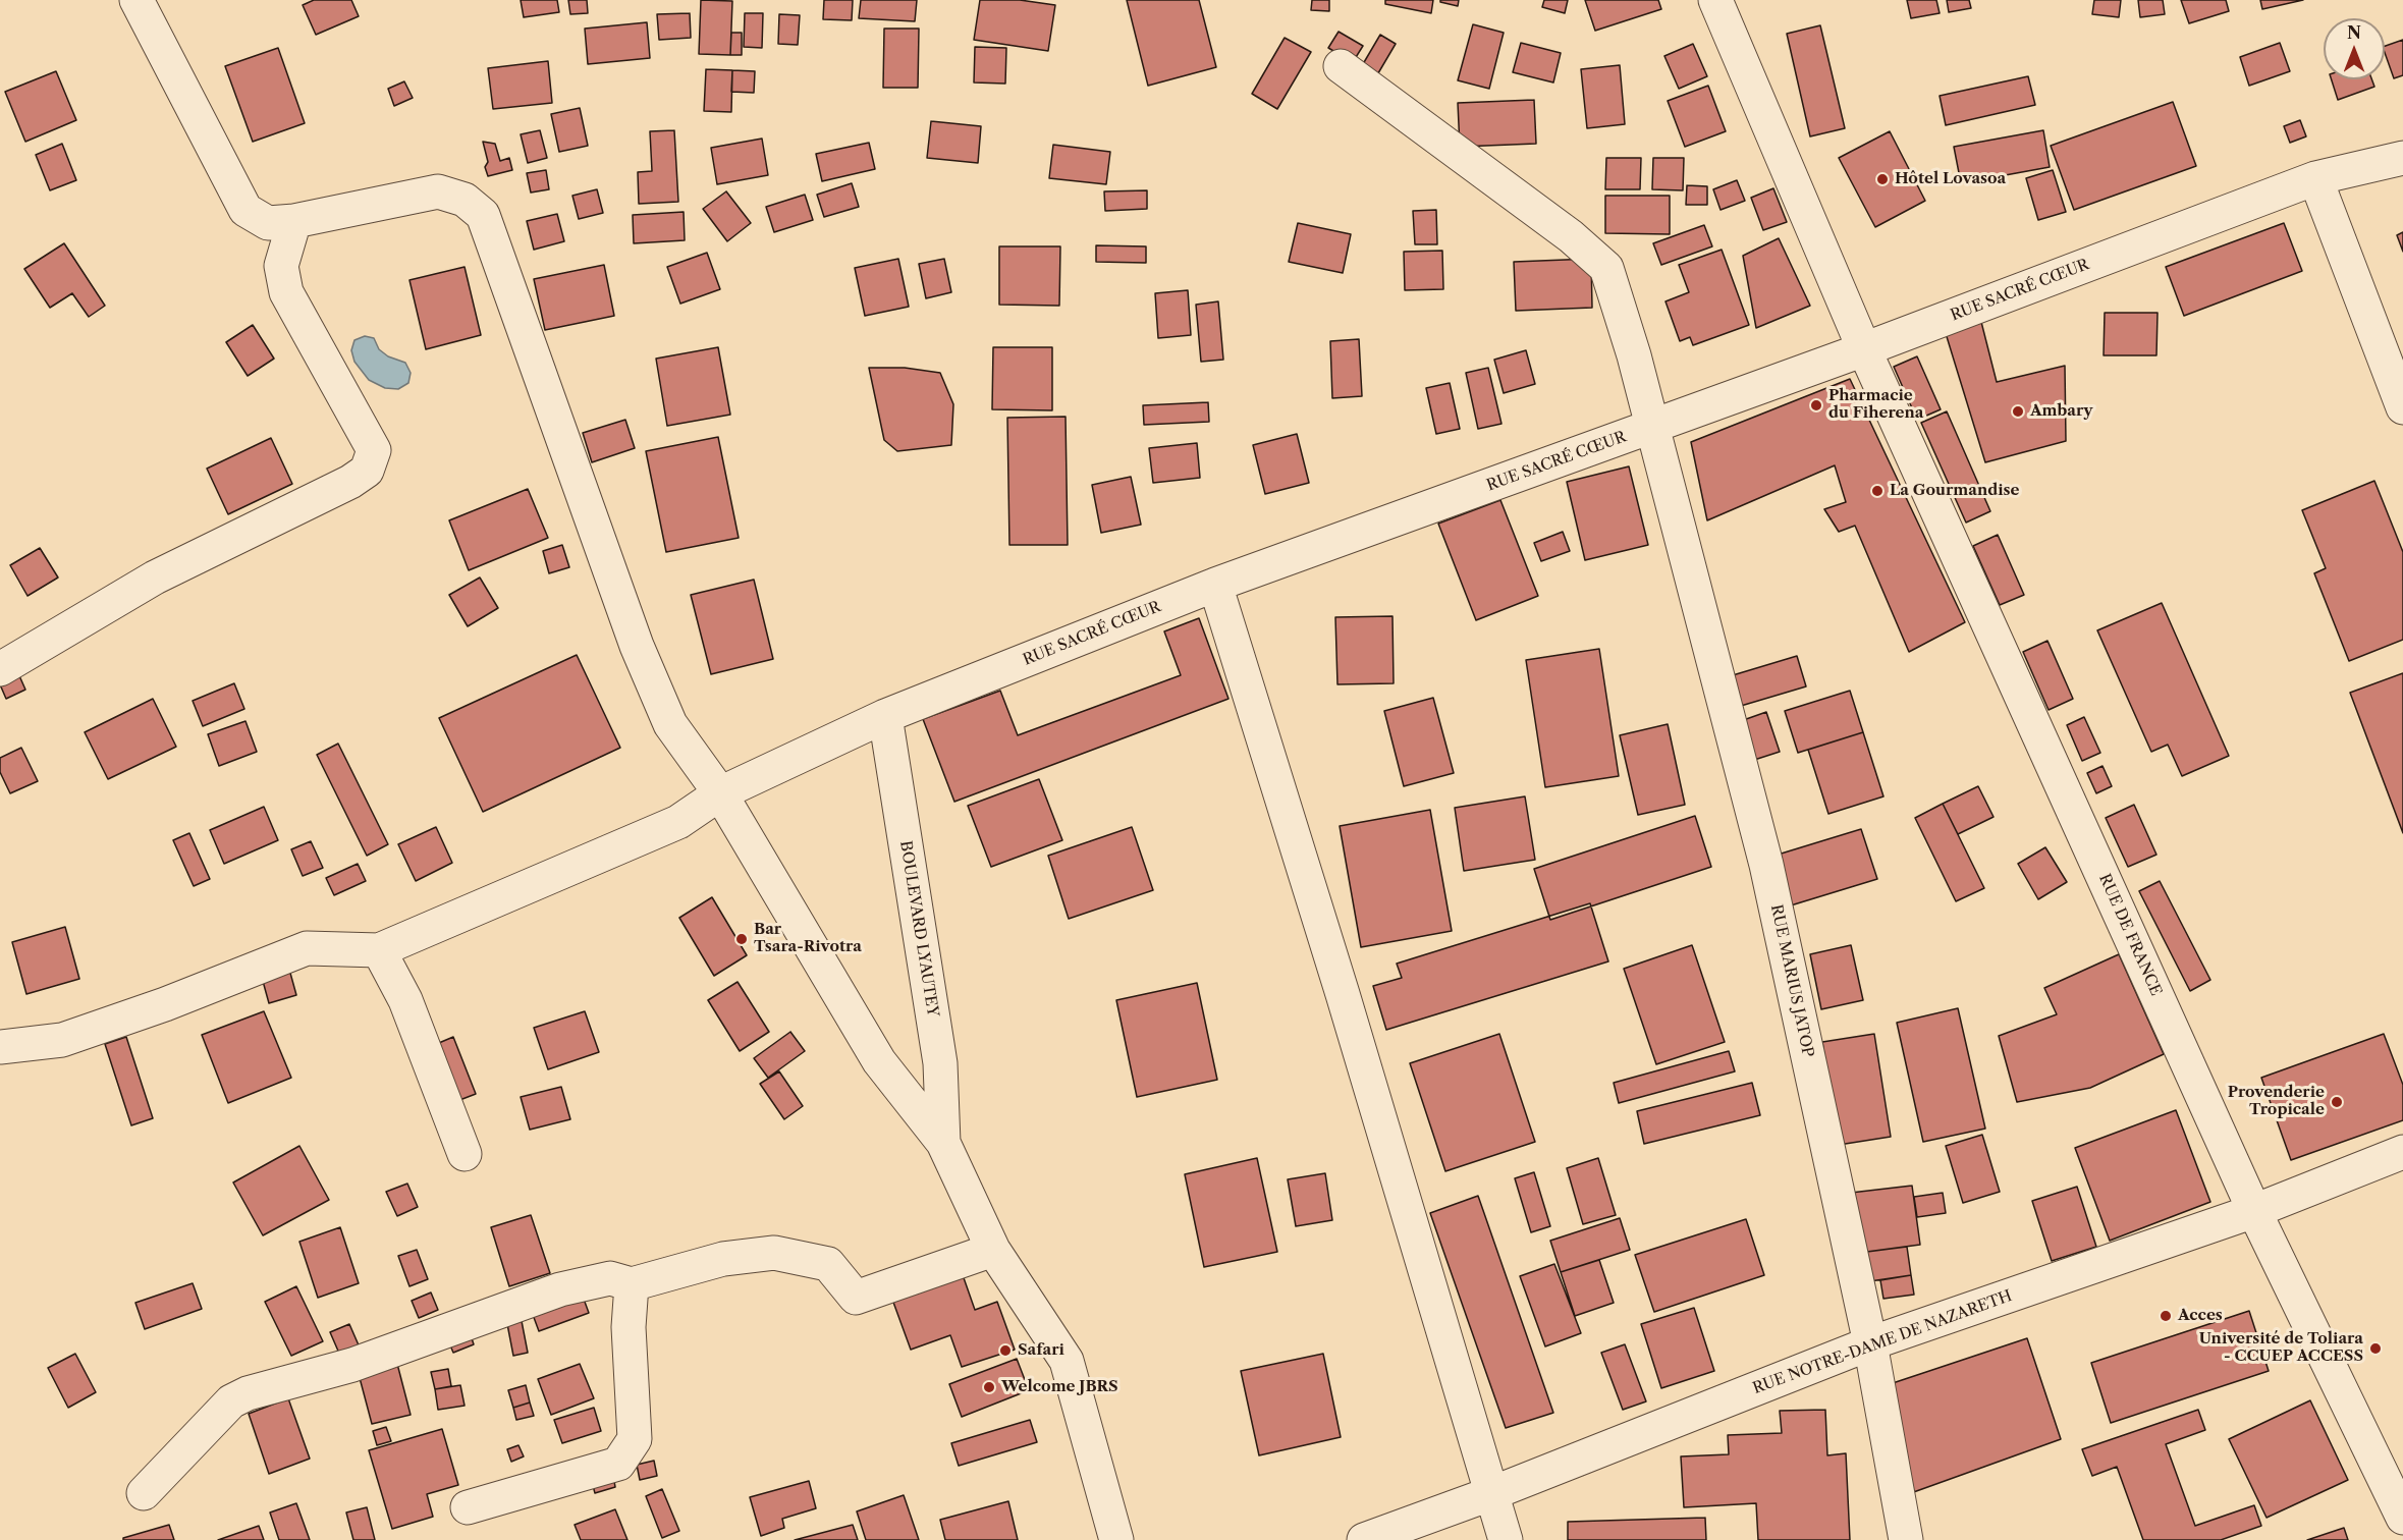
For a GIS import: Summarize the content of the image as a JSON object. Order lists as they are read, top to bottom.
{
  "streets": {
    "street": [
      "RUE SACRÉ CŒUR",
      "BOULEVARD LYAUTEY",
      "RUE DE FRANCE",
      "RUE MARIUS JATOP",
      "RUE NOTRE-DAME DE NAZARETH"
    ]
  },
  "crossings": [
    ["RUE SACRÉ CŒUR", "BOULEVARD LYAUTEY"],
    ["RUE SACRÉ CŒUR", "RUE DE FRANCE"],
    ["RUE SACRÉ CŒUR", "RUE MARIUS JATOP"],
    ["RUE DE FRANCE", "RUE NOTRE-DAME DE NAZARETH"],
    ["RUE MARIUS JATOP", "RUE NOTRE-DAME DE NAZARETH"]
  ],
  "places": [
    "Hôtel Lovasoa",
    "Pharmacie du Fiherena",
    "Ambary",
    "La Gourmandise",
    "Bar Tsara-Rivotra",
    "Provenderie Tropicale",
    "Acces",
    "Université de Toliara - CCUEP ACCESS",
    "Safari",
    "Welcome JBRS"
  ],
  "north": "top"
}
